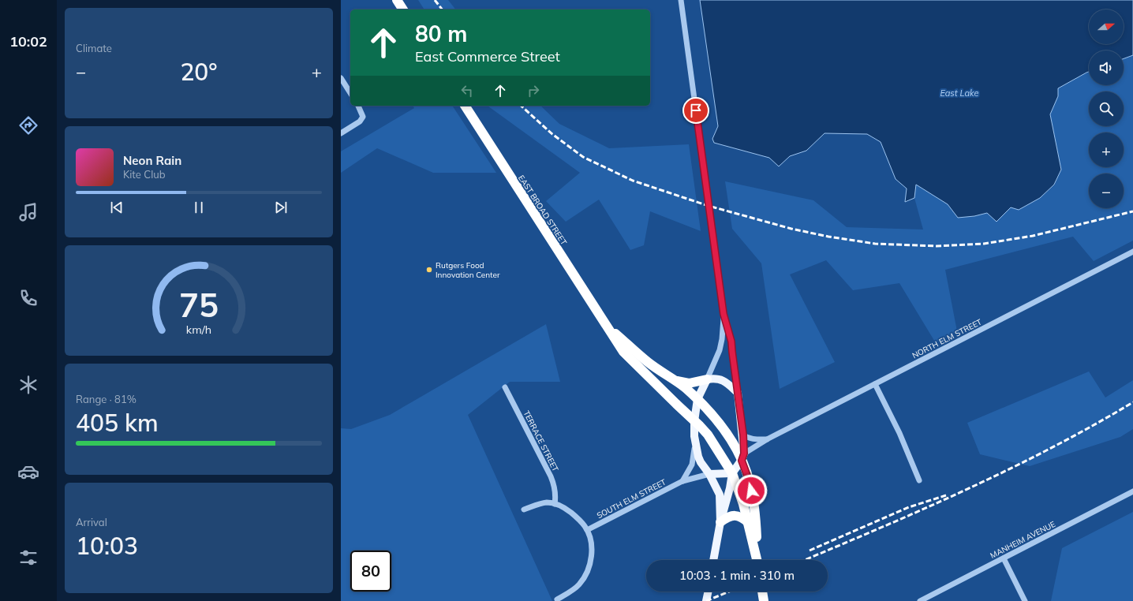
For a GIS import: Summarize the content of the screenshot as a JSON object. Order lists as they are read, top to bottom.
{
  "streets": {
    "highway": ["EAST BROAD STREET"],
    "street": [
      "NORTH ELM STREET",
      "TERRACE STREET",
      "SOUTH ELM STREET",
      "MANHEIM AVENUE"
    ]
  },
  "crossings": [
    ["EAST BROAD STREET", "NORTH ELM STREET"]
  ],
  "water": ["East Lake"],
  "places": ["Rutgers Food Innovation Center"],
  "north": "right",
  "page": {
    "tabs": "10:02",
    "tile": [
      "Climate",
      ["Range · 81%", "405 km"],
      ["Arrival", "10:03"]
    ],
    "map_buttons": ["+", "−"],
    "turn": ["80 m", "East Commerce Street"],
    "heat": ["−", "20°", "+"],
    "song": ["Neon Rain", "Kite Club"],
    "limit": "80",
    "trip": "10:03 · 1 min · 310 m",
    "gauge": ["75", "km/h"]
  }
}
